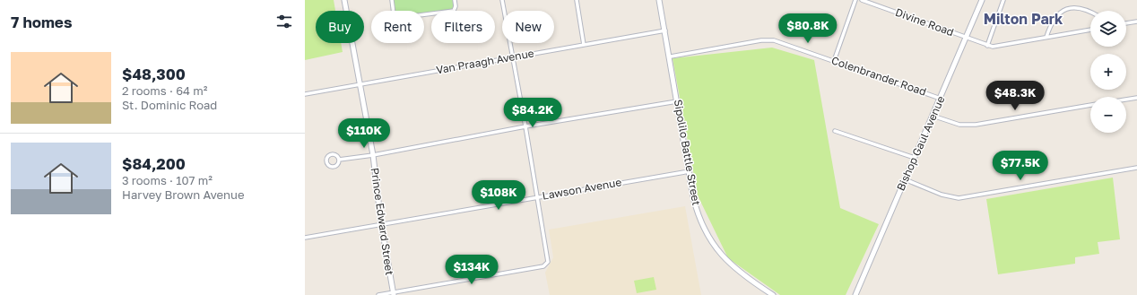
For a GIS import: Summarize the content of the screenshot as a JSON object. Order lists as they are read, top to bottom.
{
  "streets": {
    "main road": ["Bishop Gaul Avenue", "Sipolilo Battle Street", "Prince Edward Street"],
    "street": [
      "Divine Road",
      "Van Praagh Avenue",
      "Colenbrander Road",
      "Lawson Avenue"
    ]
  },
  "crossings": [
    ["Divine Road", "Bishop Gaul Avenue"],
    ["Van Praagh Avenue", "Sipolilo Battle Street"],
    ["Van Praagh Avenue", "Prince Edward Street"],
    ["Colenbrander Road", "Bishop Gaul Avenue"],
    ["Colenbrander Road", "Sipolilo Battle Street"],
    ["Sipolilo Battle Street", "Lawson Avenue"],
    ["Lawson Avenue", "Prince Edward Street"]
  ],
  "districts": ["Milton Park"],
  "page": {
    "heading": "7 homes",
    "map_buttons": ["+", "−"],
    "chip": [
      "Buy",
      "Rent",
      "Filters",
      "New"
    ],
    "price": [
      "$80.8K",
      "$48.3K",
      "$84.2K",
      "$110K",
      "$77.5K",
      "$108K",
      "$134K"
    ],
    "list": [
      {
        "name": "$48,300",
        "note": "2 rooms · 64 m² · St. Dominic Road"
      },
      {
        "name": "$84,200",
        "note": "3 rooms · 107 m² · Harvey Brown Avenue"
      }
    ]
  }
}
